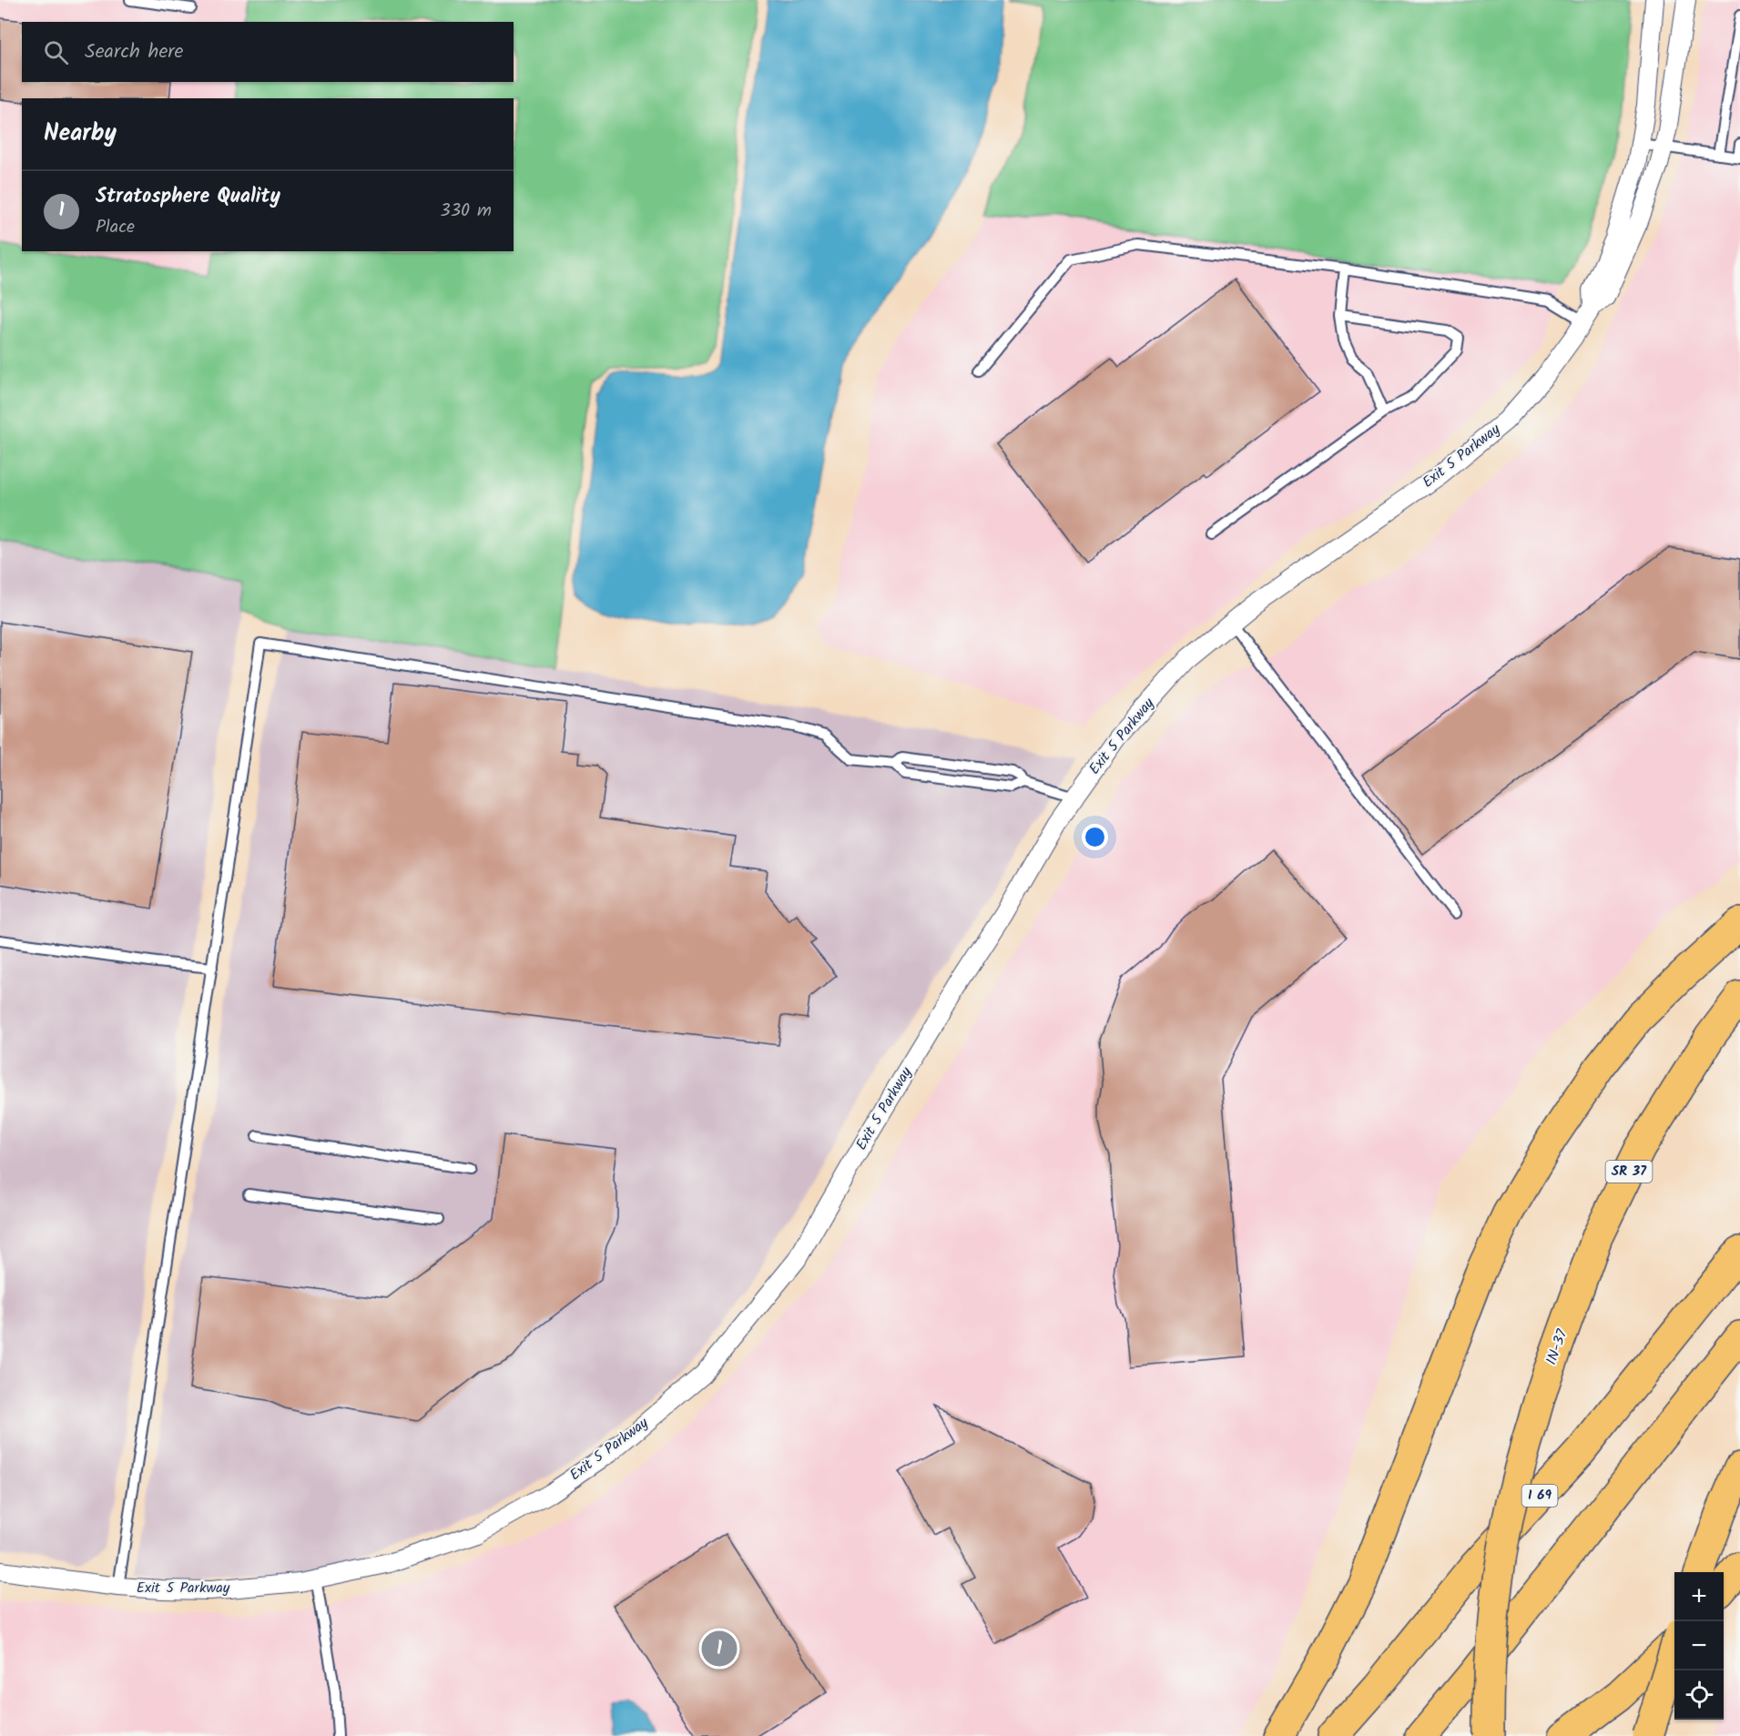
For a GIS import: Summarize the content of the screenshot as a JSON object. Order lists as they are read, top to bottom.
{
  "streets": {
    "highway": ["SR 37", "IN-37", "I 69"],
    "street": ["Exit 5 Parkway"]
  },
  "page": {
    "search": "Search here",
    "heading": "Nearby",
    "list": [
      {
        "mark": "1",
        "name": "Stratosphere Quality",
        "note": "Place",
        "value": "330 m"
      }
    ],
    "map_buttons": ["+", "−"],
    "pins": "1"
  }
}
